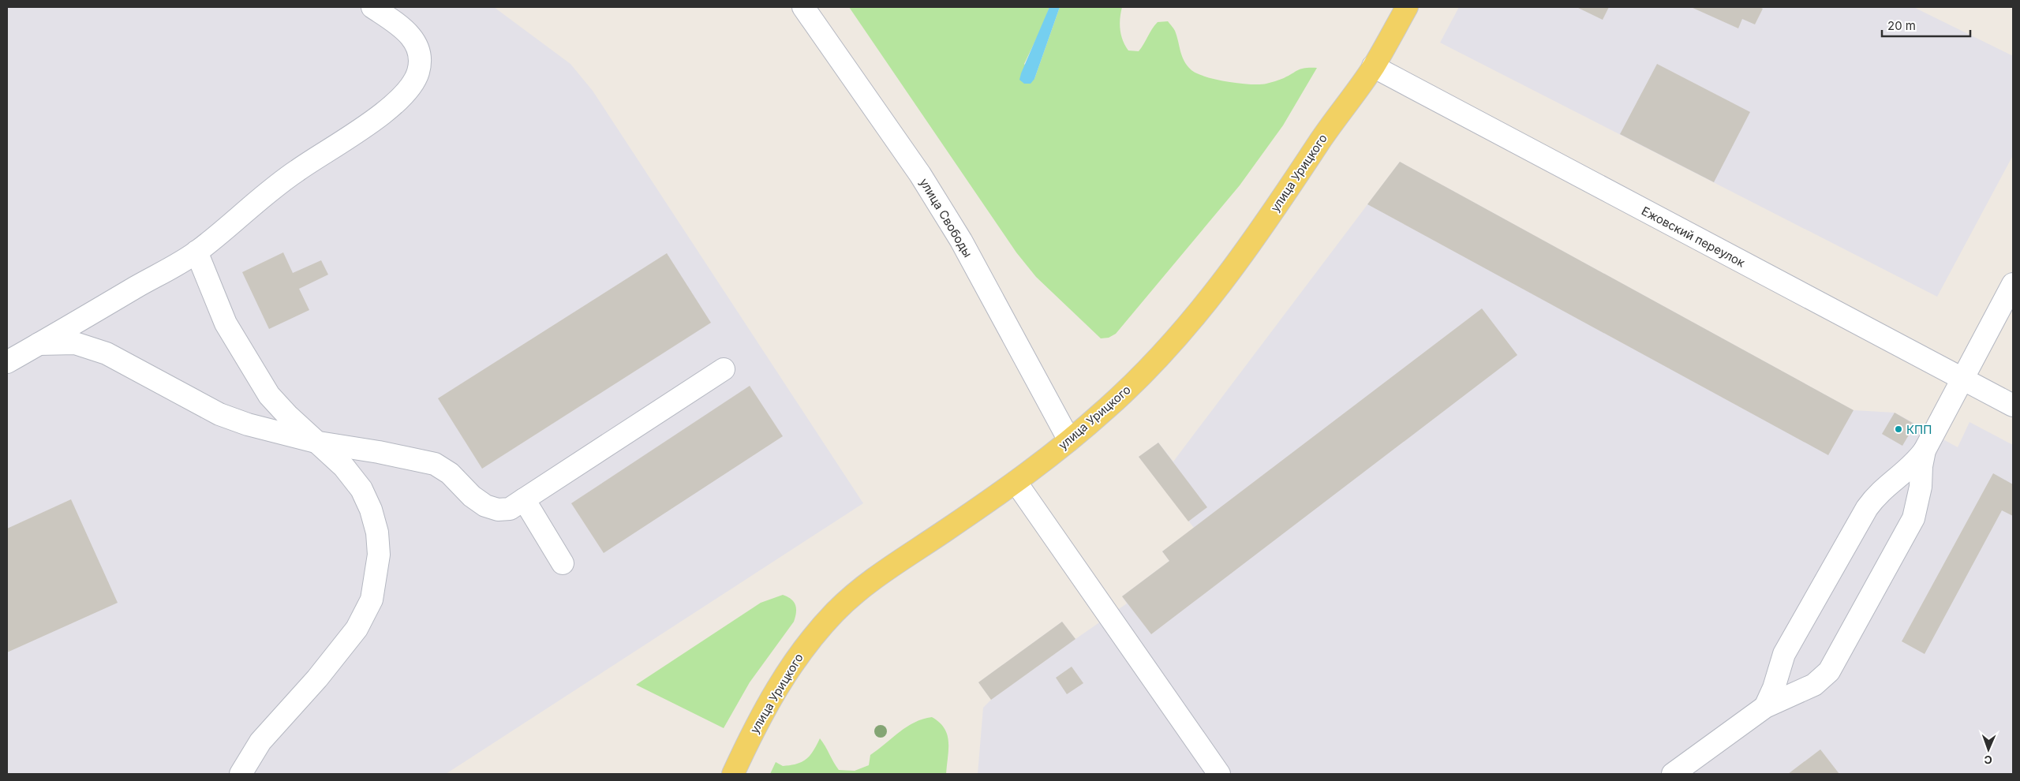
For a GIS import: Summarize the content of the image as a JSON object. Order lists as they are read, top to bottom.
{
  "streets": {
    "main road": ["улица Урицкого"],
    "street": ["улица Свободы", "Ежовский переулок"]
  },
  "crossings": [
    ["улица Урицкого", "улица Свободы"],
    ["улица Урицкого", "Ежовский переулок"]
  ],
  "places": ["КПП"],
  "scale_bar": "20 m",
  "north": "bottom"
}
